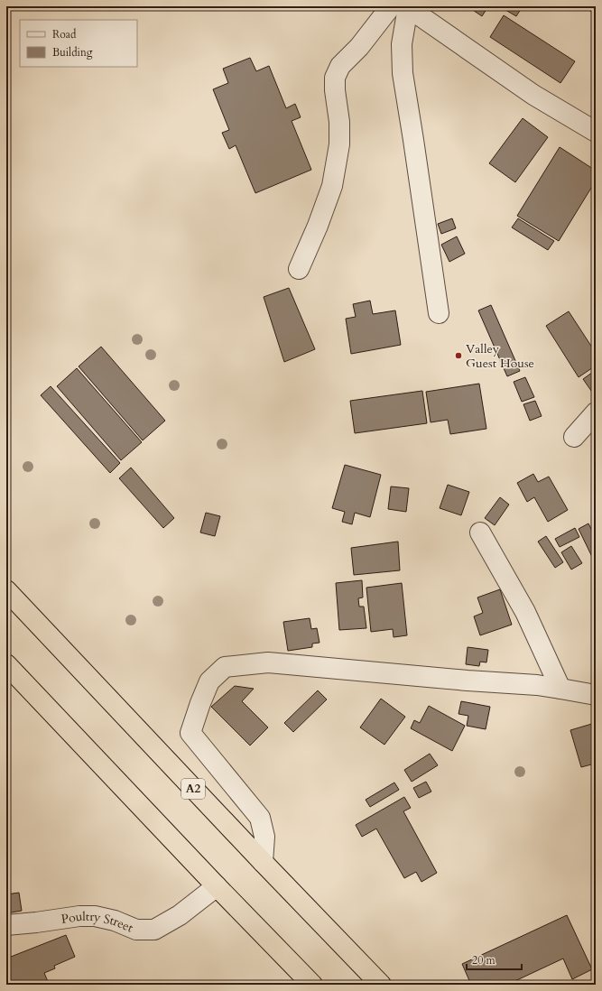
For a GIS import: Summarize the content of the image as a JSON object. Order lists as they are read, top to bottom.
{
  "streets": {
    "highway": ["A2"],
    "street": ["Poultry Street"]
  },
  "places": ["Valley Guest House"],
  "legend": ["Road", "Building"],
  "scale_bar": "20 m"
}
